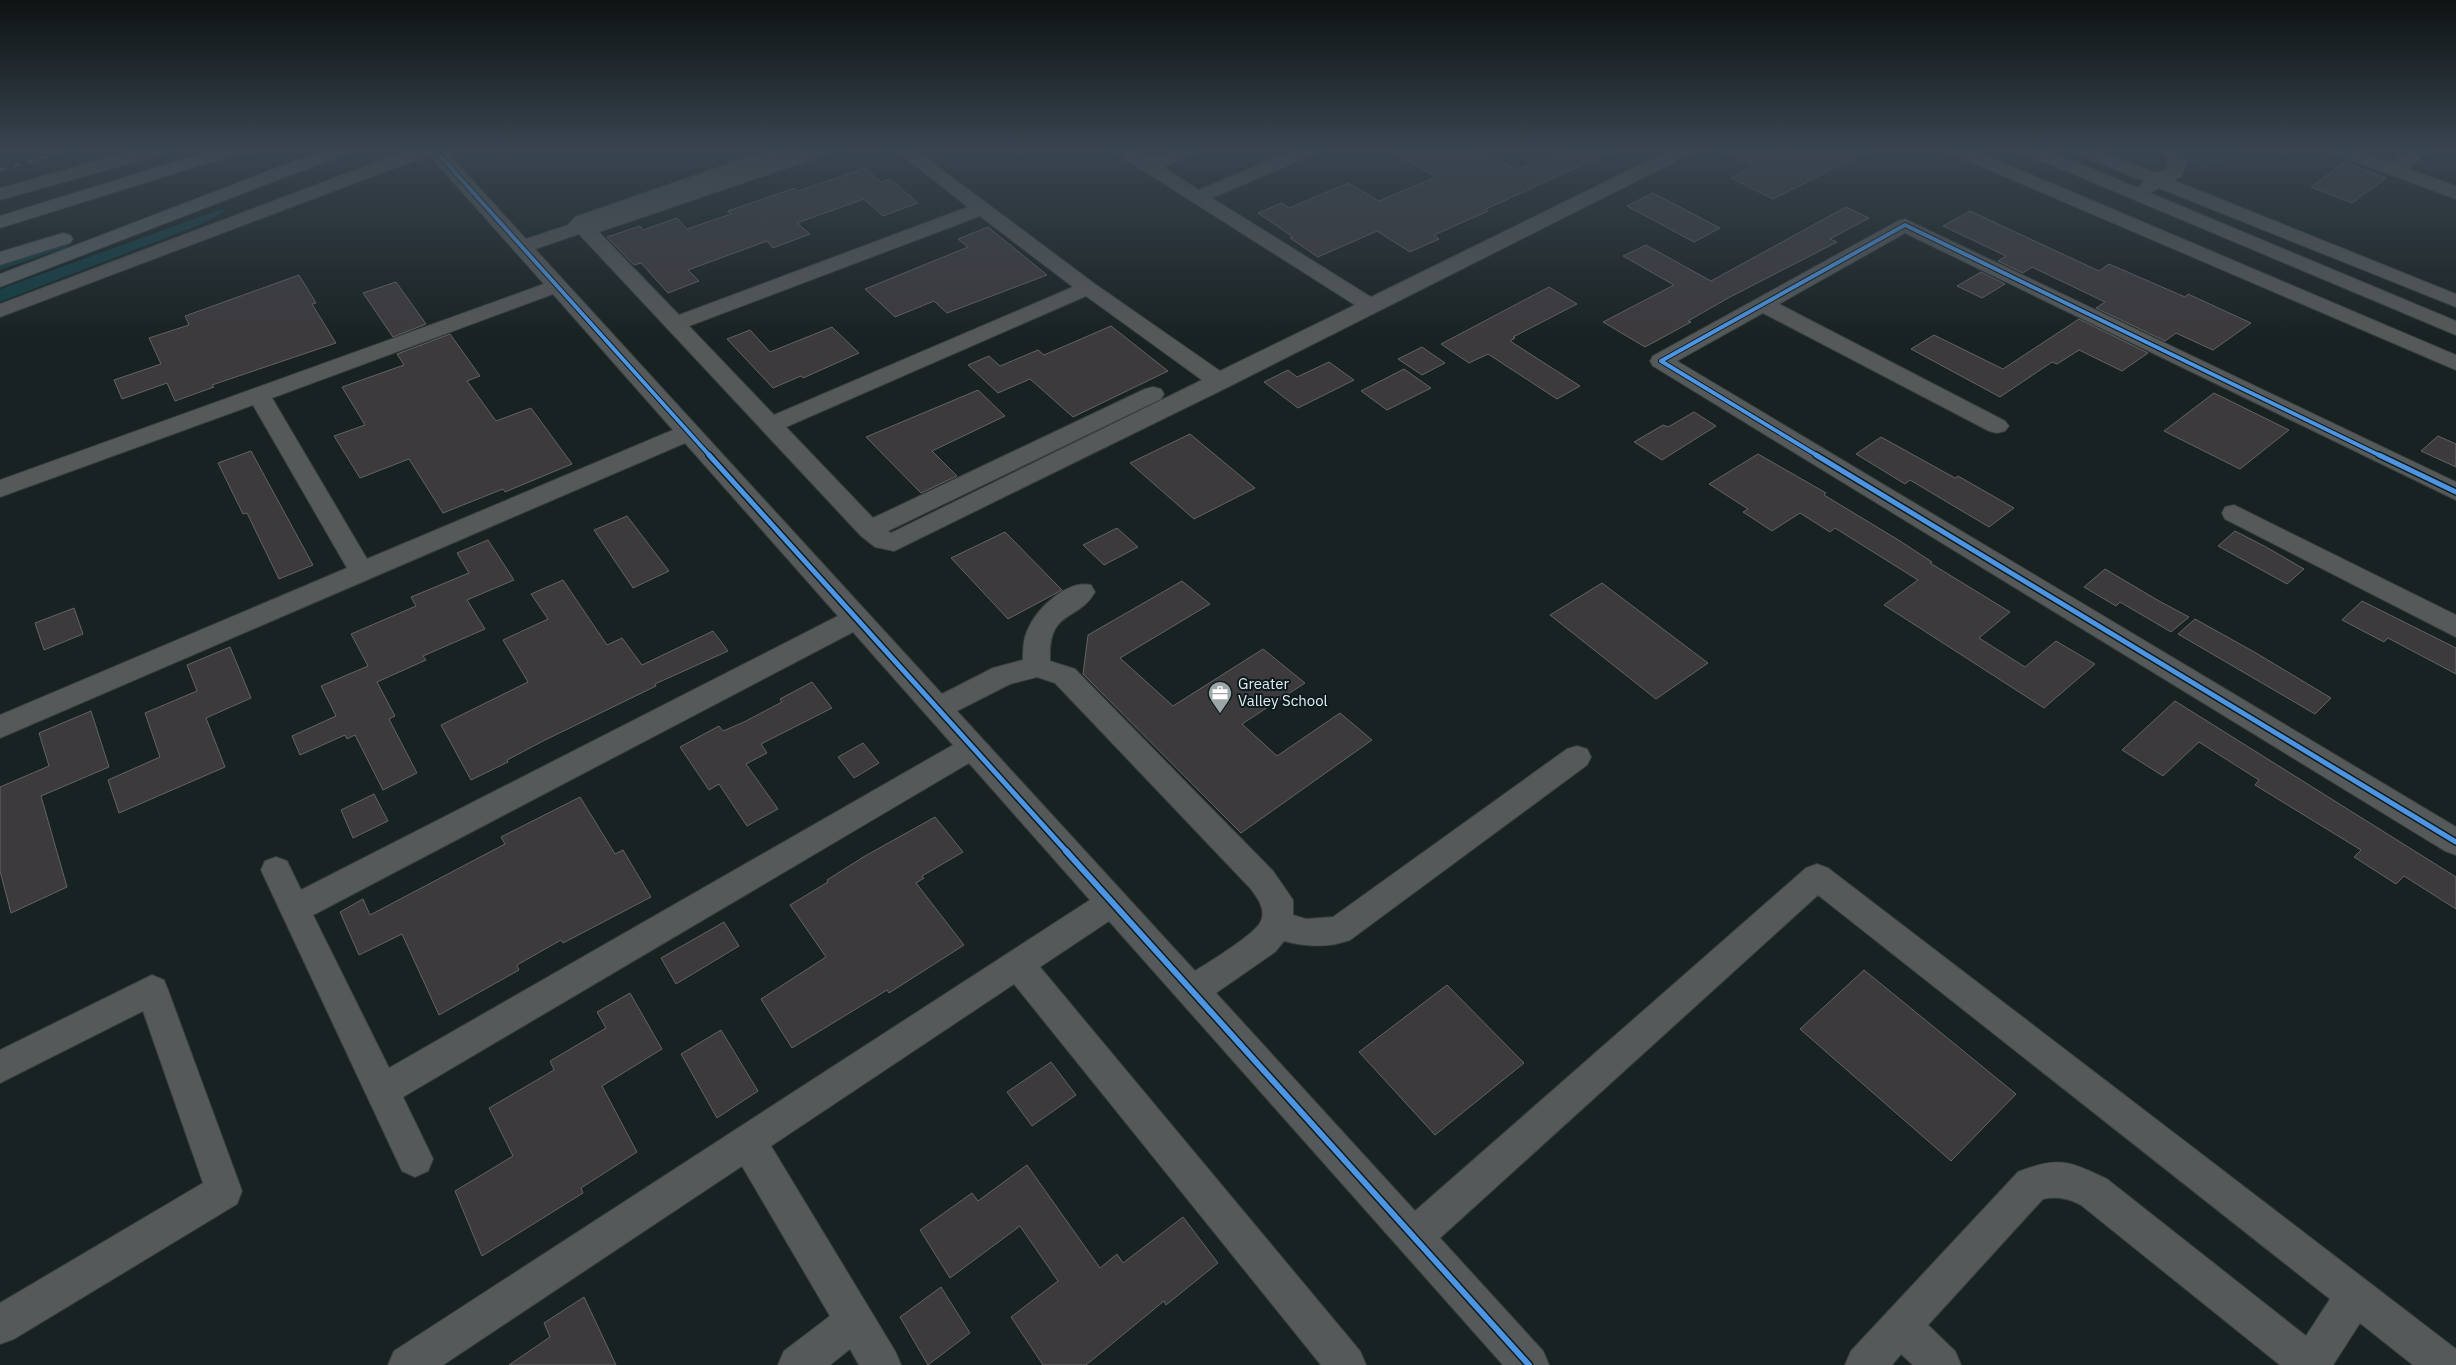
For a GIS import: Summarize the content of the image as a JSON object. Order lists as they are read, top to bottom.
{
  "places": {
    "office": ["Greater Valley School"]
  }
}
